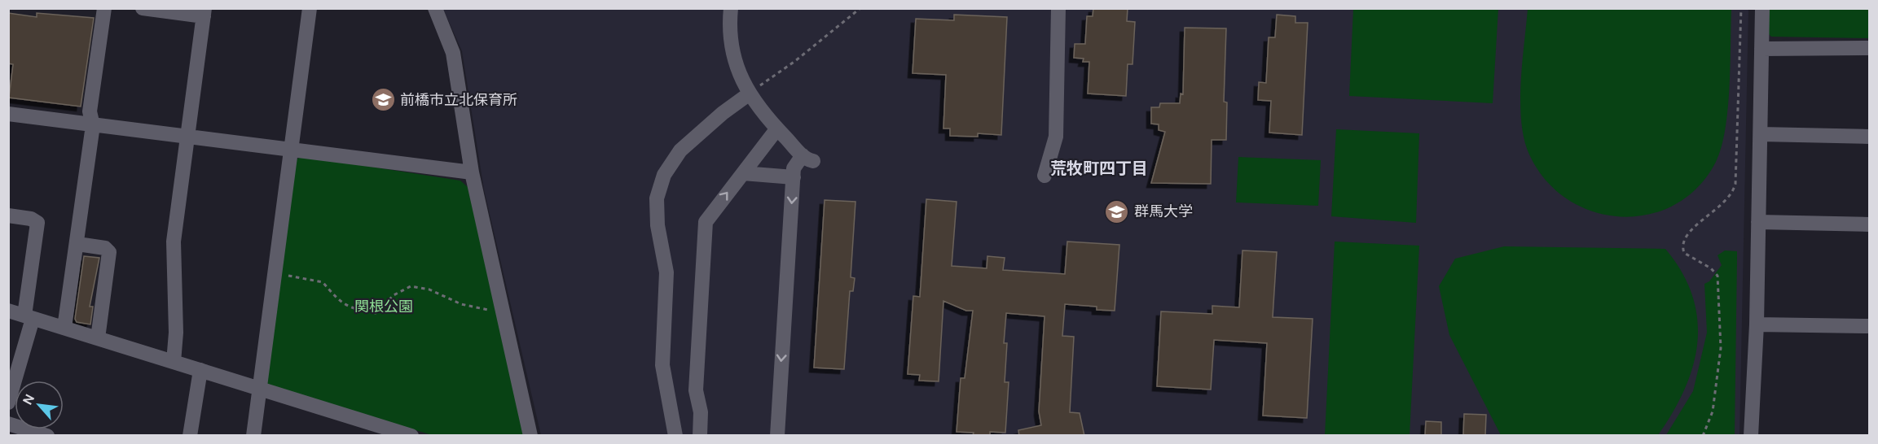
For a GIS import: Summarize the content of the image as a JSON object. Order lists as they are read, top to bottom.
{
  "districts": ["荒牧町四丁目"],
  "parks": ["関根公園"],
  "places": {
    "school or university": ["前橋市立北保育所", "群馬大学"]
  },
  "north": "top left"
}
